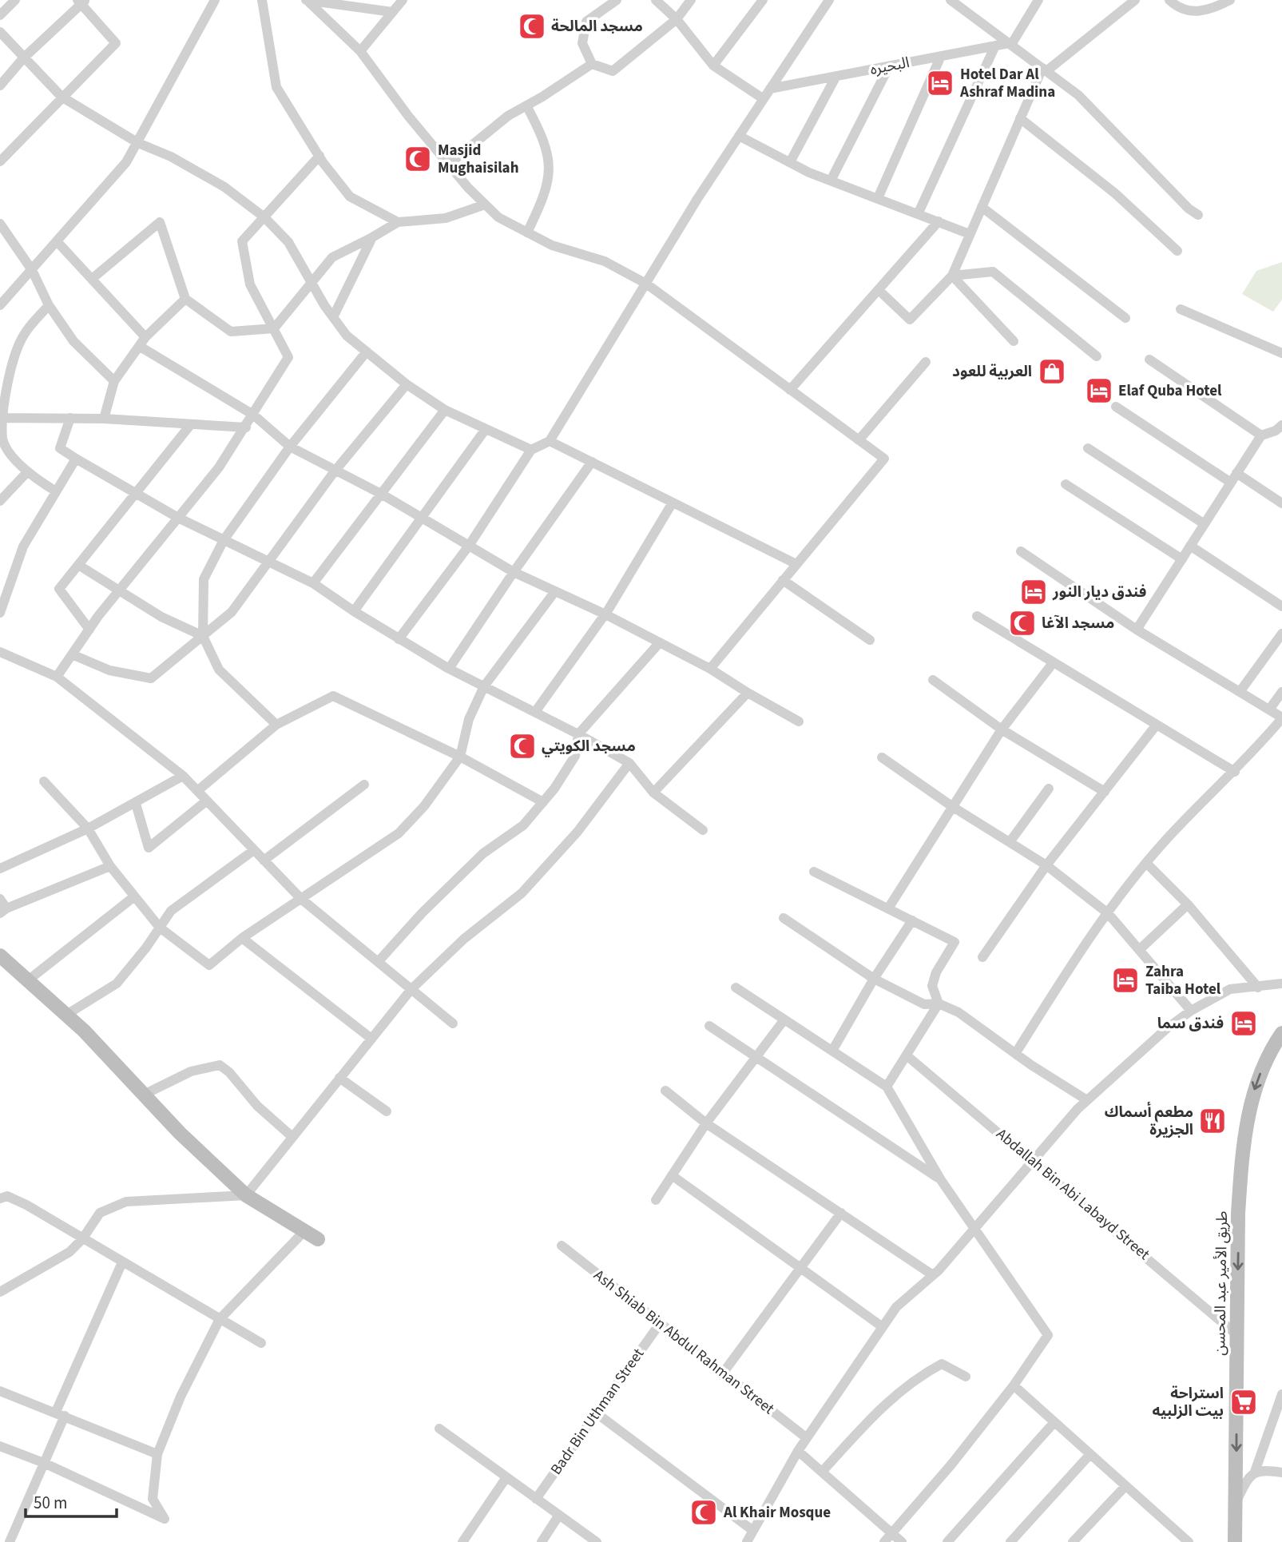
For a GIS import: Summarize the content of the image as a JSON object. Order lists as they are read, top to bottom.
{
  "streets": {
    "main road": ["طريق الأمير عبد المحسن"],
    "street": [
      "البحيره",
      "Abdallah Bin Abi Labayd Street",
      "Ash Shiab Bin Abdul Rahman Street",
      "Badr Bin Uthman Street"
    ]
  },
  "crossings": [
    ["Abdallah Bin Abi Labayd Street", "طريق الأمير عبد المحسن"],
    ["Ash Shiab Bin Abdul Rahman Street", "Badr Bin Uthman Street"]
  ],
  "one_way": ["طريق الأمير عبد المحسن"],
  "places": {
    "mosque": [
      "مسجد المالحة",
      "Masjid Mughaisilah",
      "مسجد الآغا",
      "مسجد الكويتي",
      "Al Khair Mosque"
    ],
    "hotel": [
      "Hotel Dar Al Ashraf Madina",
      "Elaf Quba Hotel",
      "فندق ديار النور",
      "Zahra Taiba Hotel",
      "فندق سما"
    ],
    "shop": ["العربية للعود"],
    "restaurant": ["مطعم أسماك الجزيرة"],
    "supermarket": ["استراحة بيت الزلبيه"]
  },
  "scale_bar": "50 m"
}
